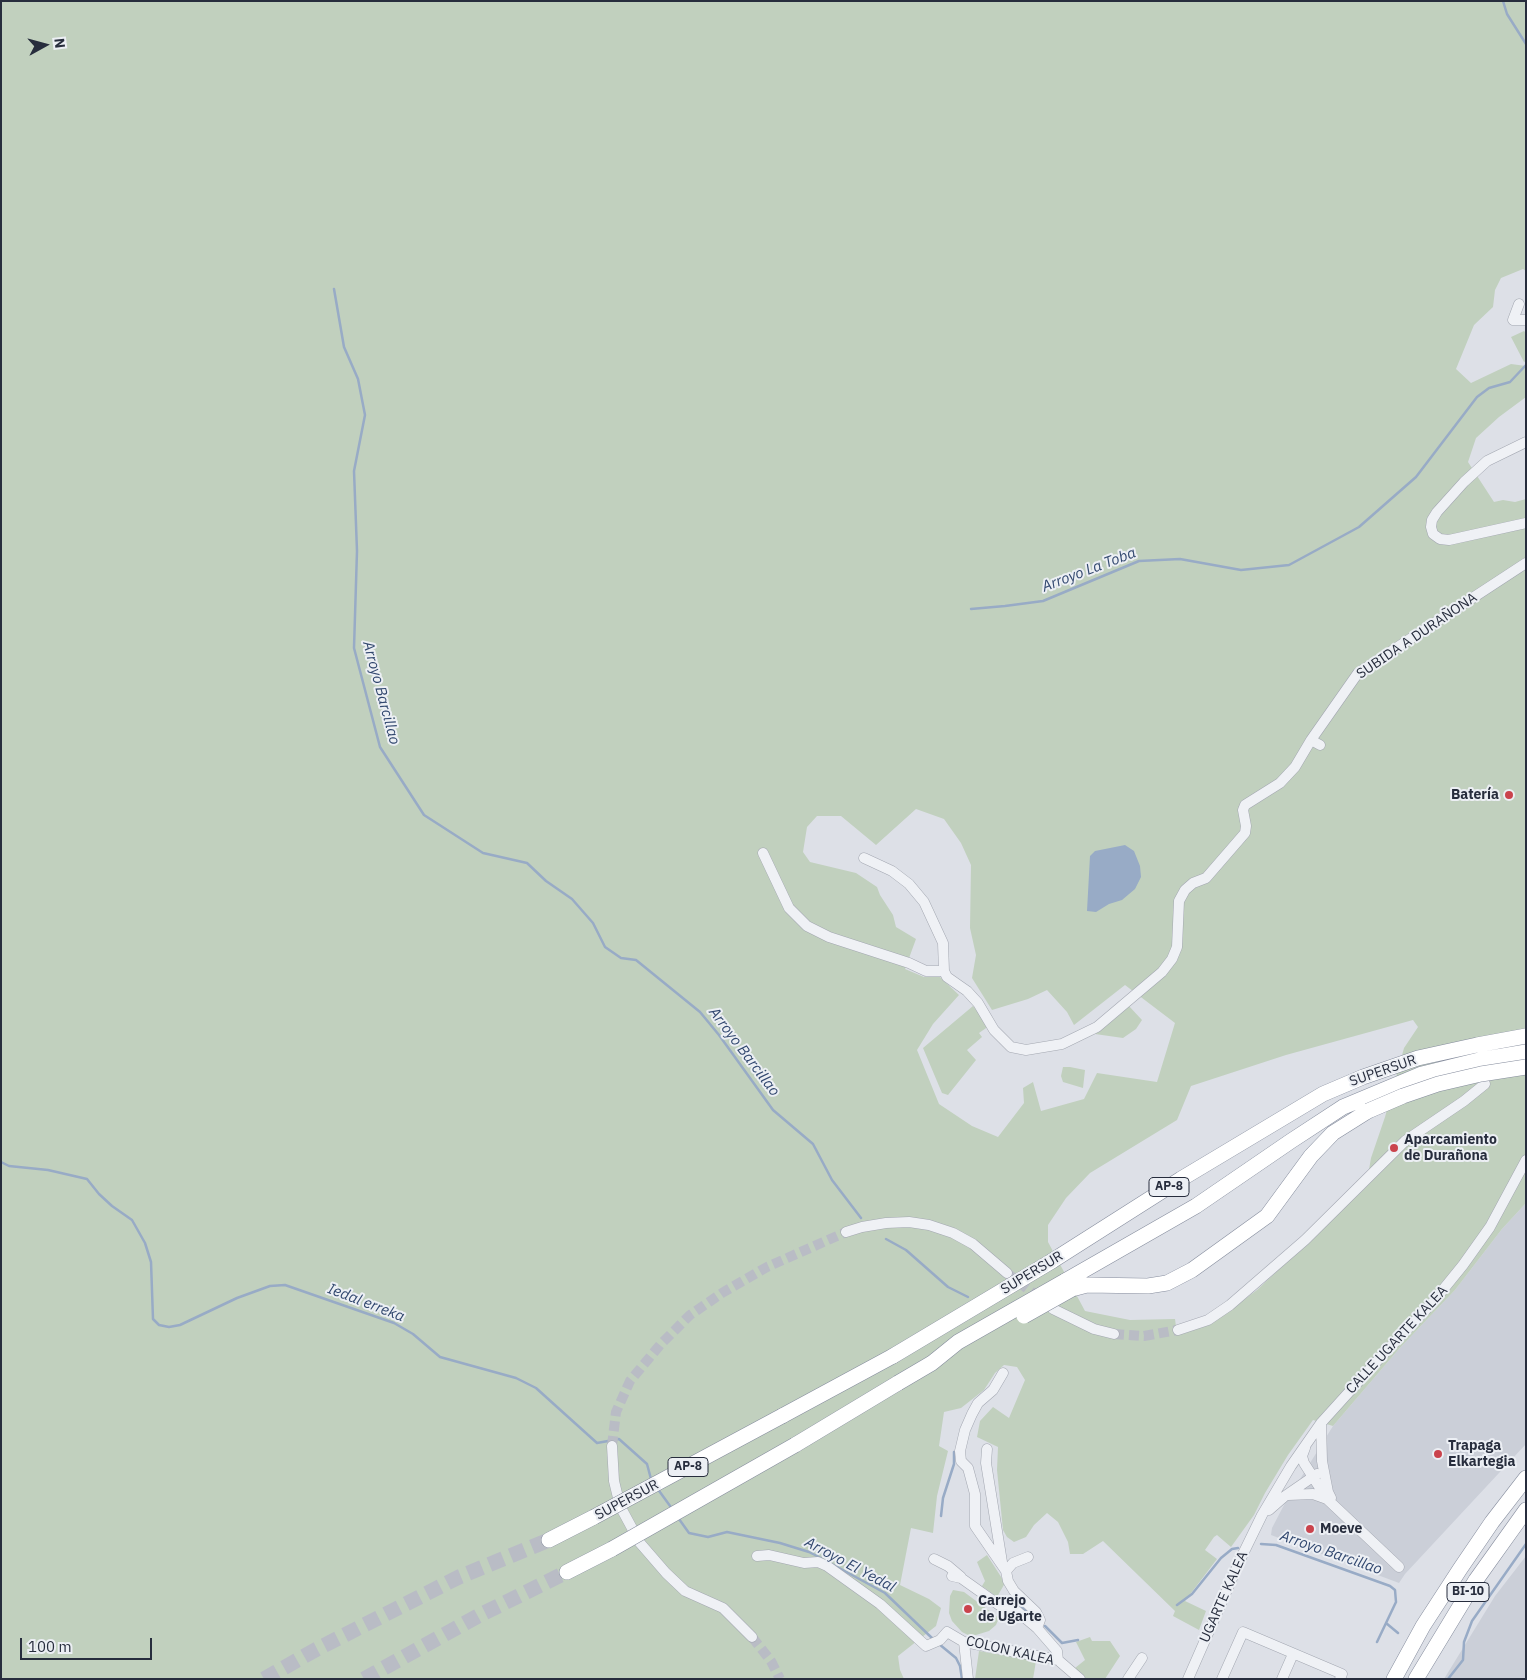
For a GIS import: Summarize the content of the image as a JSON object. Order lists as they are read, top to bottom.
{
  "streets": {
    "highway": ["SUPERSUR", "AP-8", "BI-10"],
    "street": [
      "SUBIDA A DURAÑONA",
      "CALLE UGARTE KALEA",
      "UGARTE KALEA",
      "COLON KALEA"
    ]
  },
  "crossings": [
    ["SUPERSUR", "AP-8"],
    ["CALLE UGARTE KALEA", "UGARTE KALEA"]
  ],
  "water": [
    "Arroyo La Toba",
    "Arroyo Barcillao",
    "Iedal erreka",
    "Arroyo El Yedal"
  ],
  "places": [
    "Batería",
    "Aparcamiento de Durañona",
    "Trapaga Elkartegia",
    "Moeve",
    "Carrejo de Ugarte"
  ],
  "scale_bar": "100 m",
  "north": "right"
}
